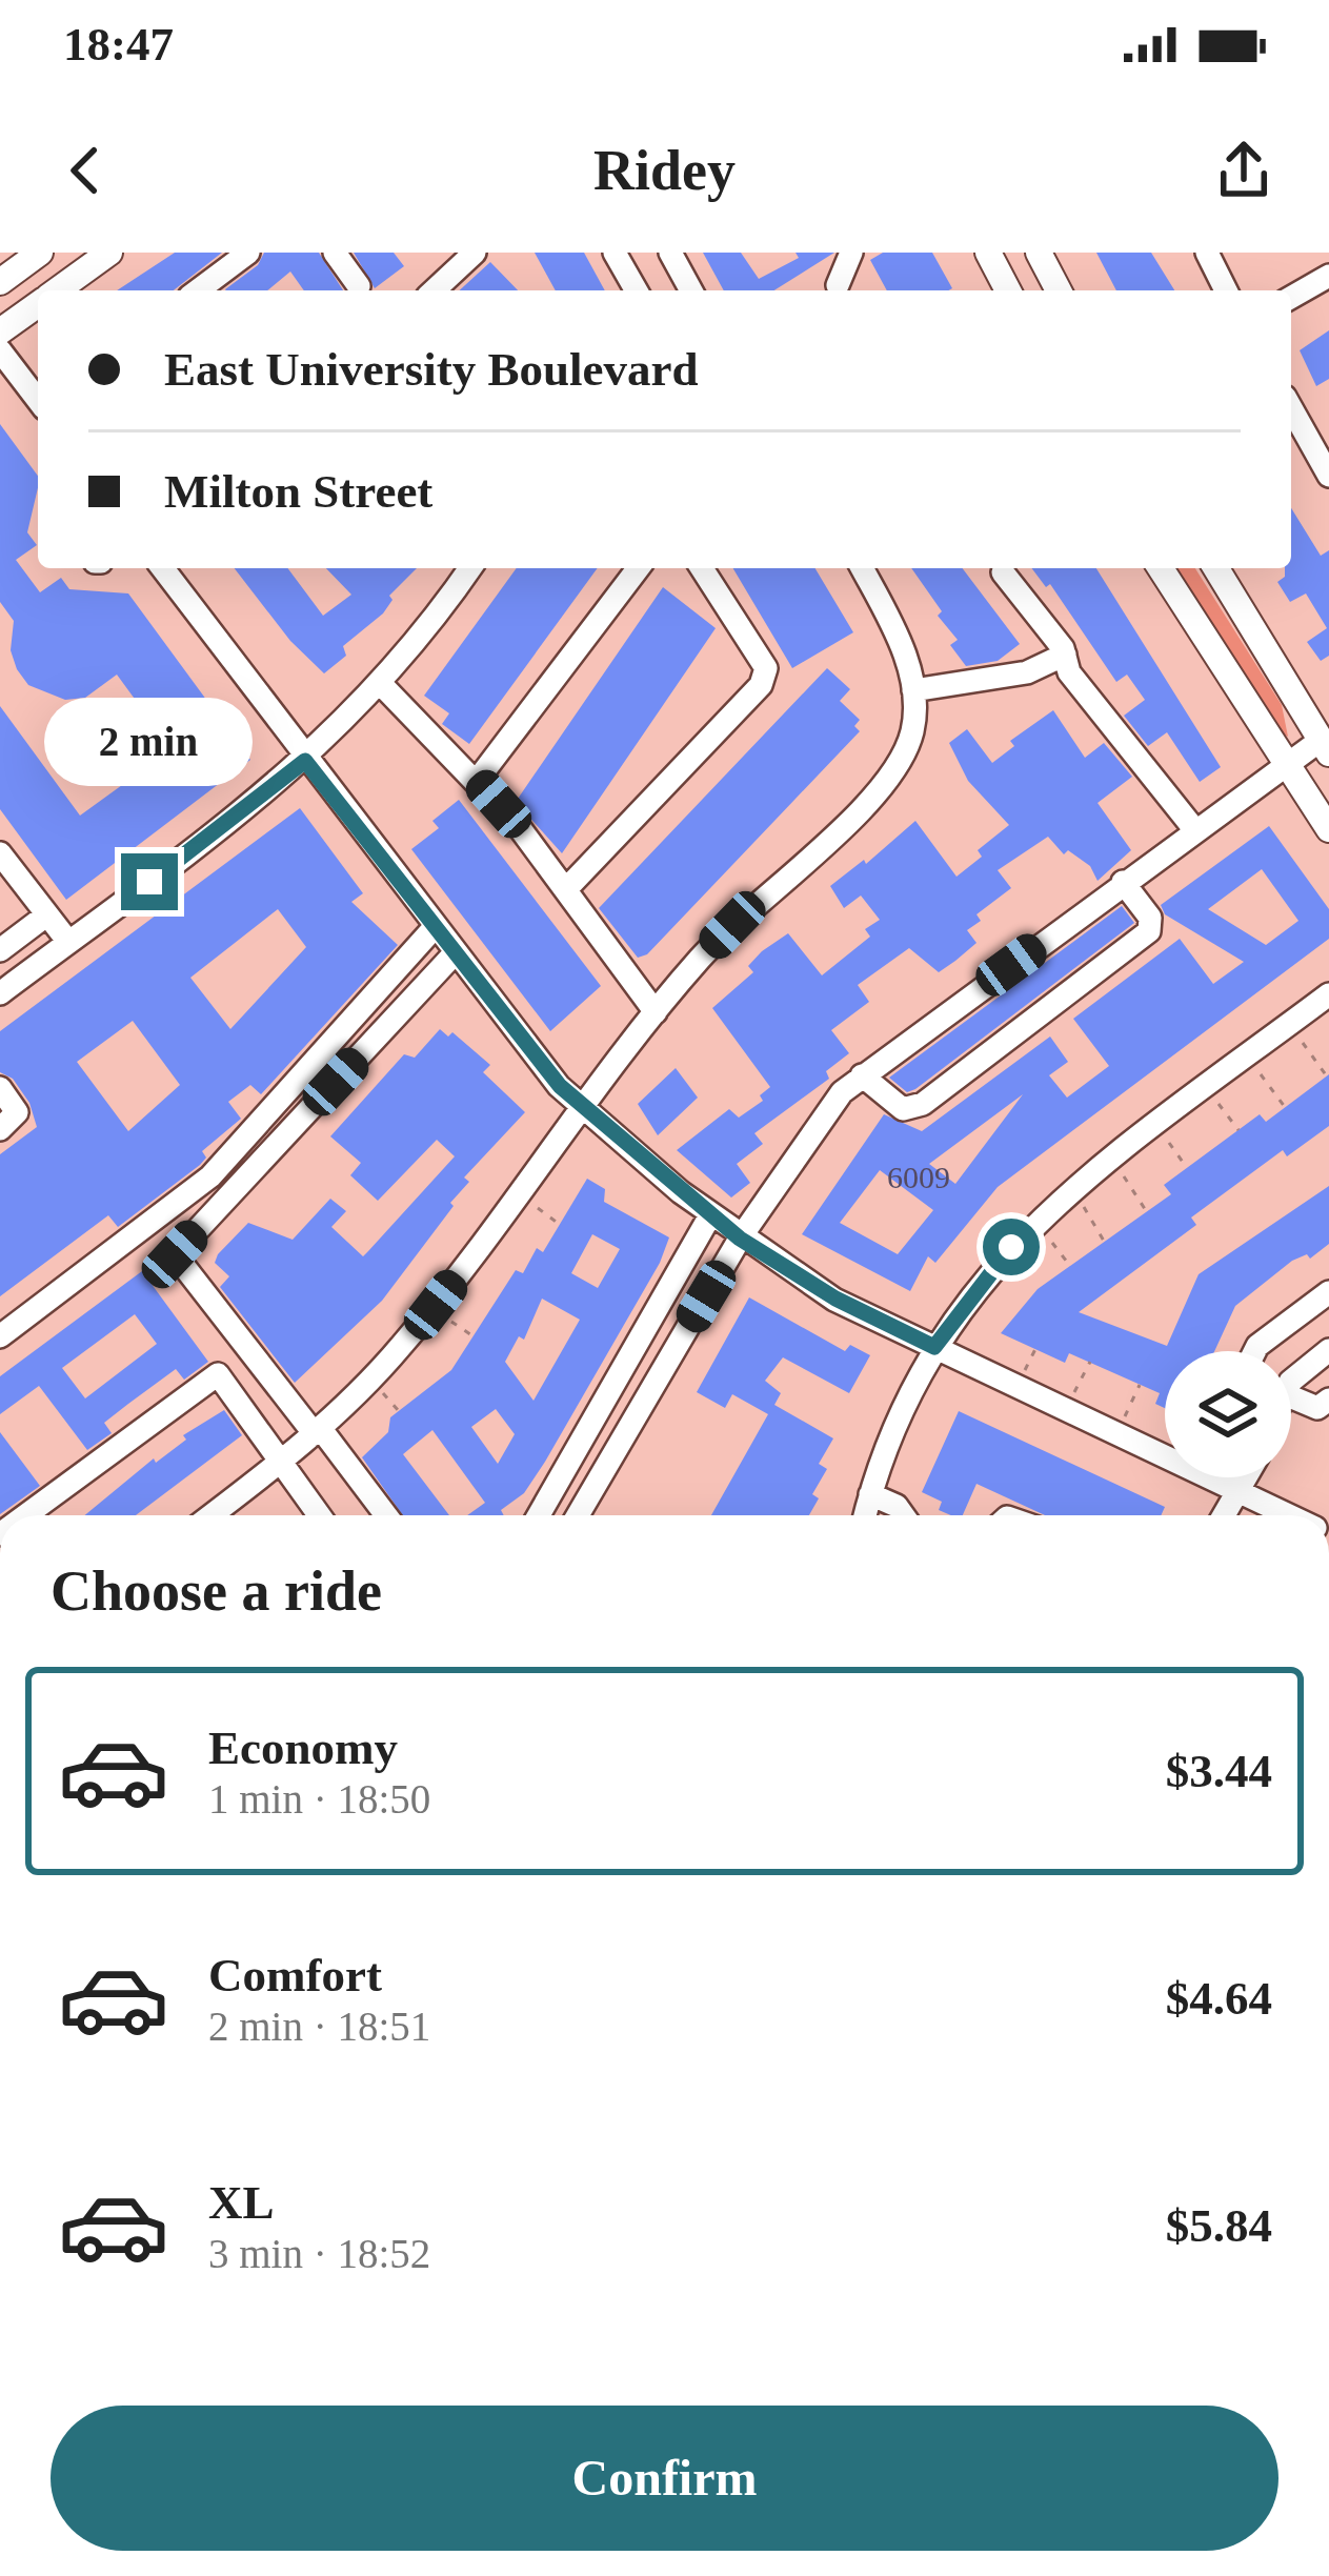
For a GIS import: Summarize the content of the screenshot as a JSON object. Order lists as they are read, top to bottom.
{
  "house_numbers": ["6009"],
  "page": {
    "status": "18:47",
    "header": "Ridey",
    "banner": ["East University Boulevard", "Milton Street"],
    "bubble": "2 min",
    "heading": "Choose a ride",
    "list": [
      {
        "name": "Economy",
        "note": "1 min · 18:50",
        "value": "$3.44"
      },
      {
        "name": "Comfort",
        "note": "2 min · 18:51",
        "value": "$4.64"
      },
      {
        "name": "XL",
        "note": "3 min · 18:52",
        "value": "$5.84"
      }
    ],
    "buttons": "Confirm"
  }
}
